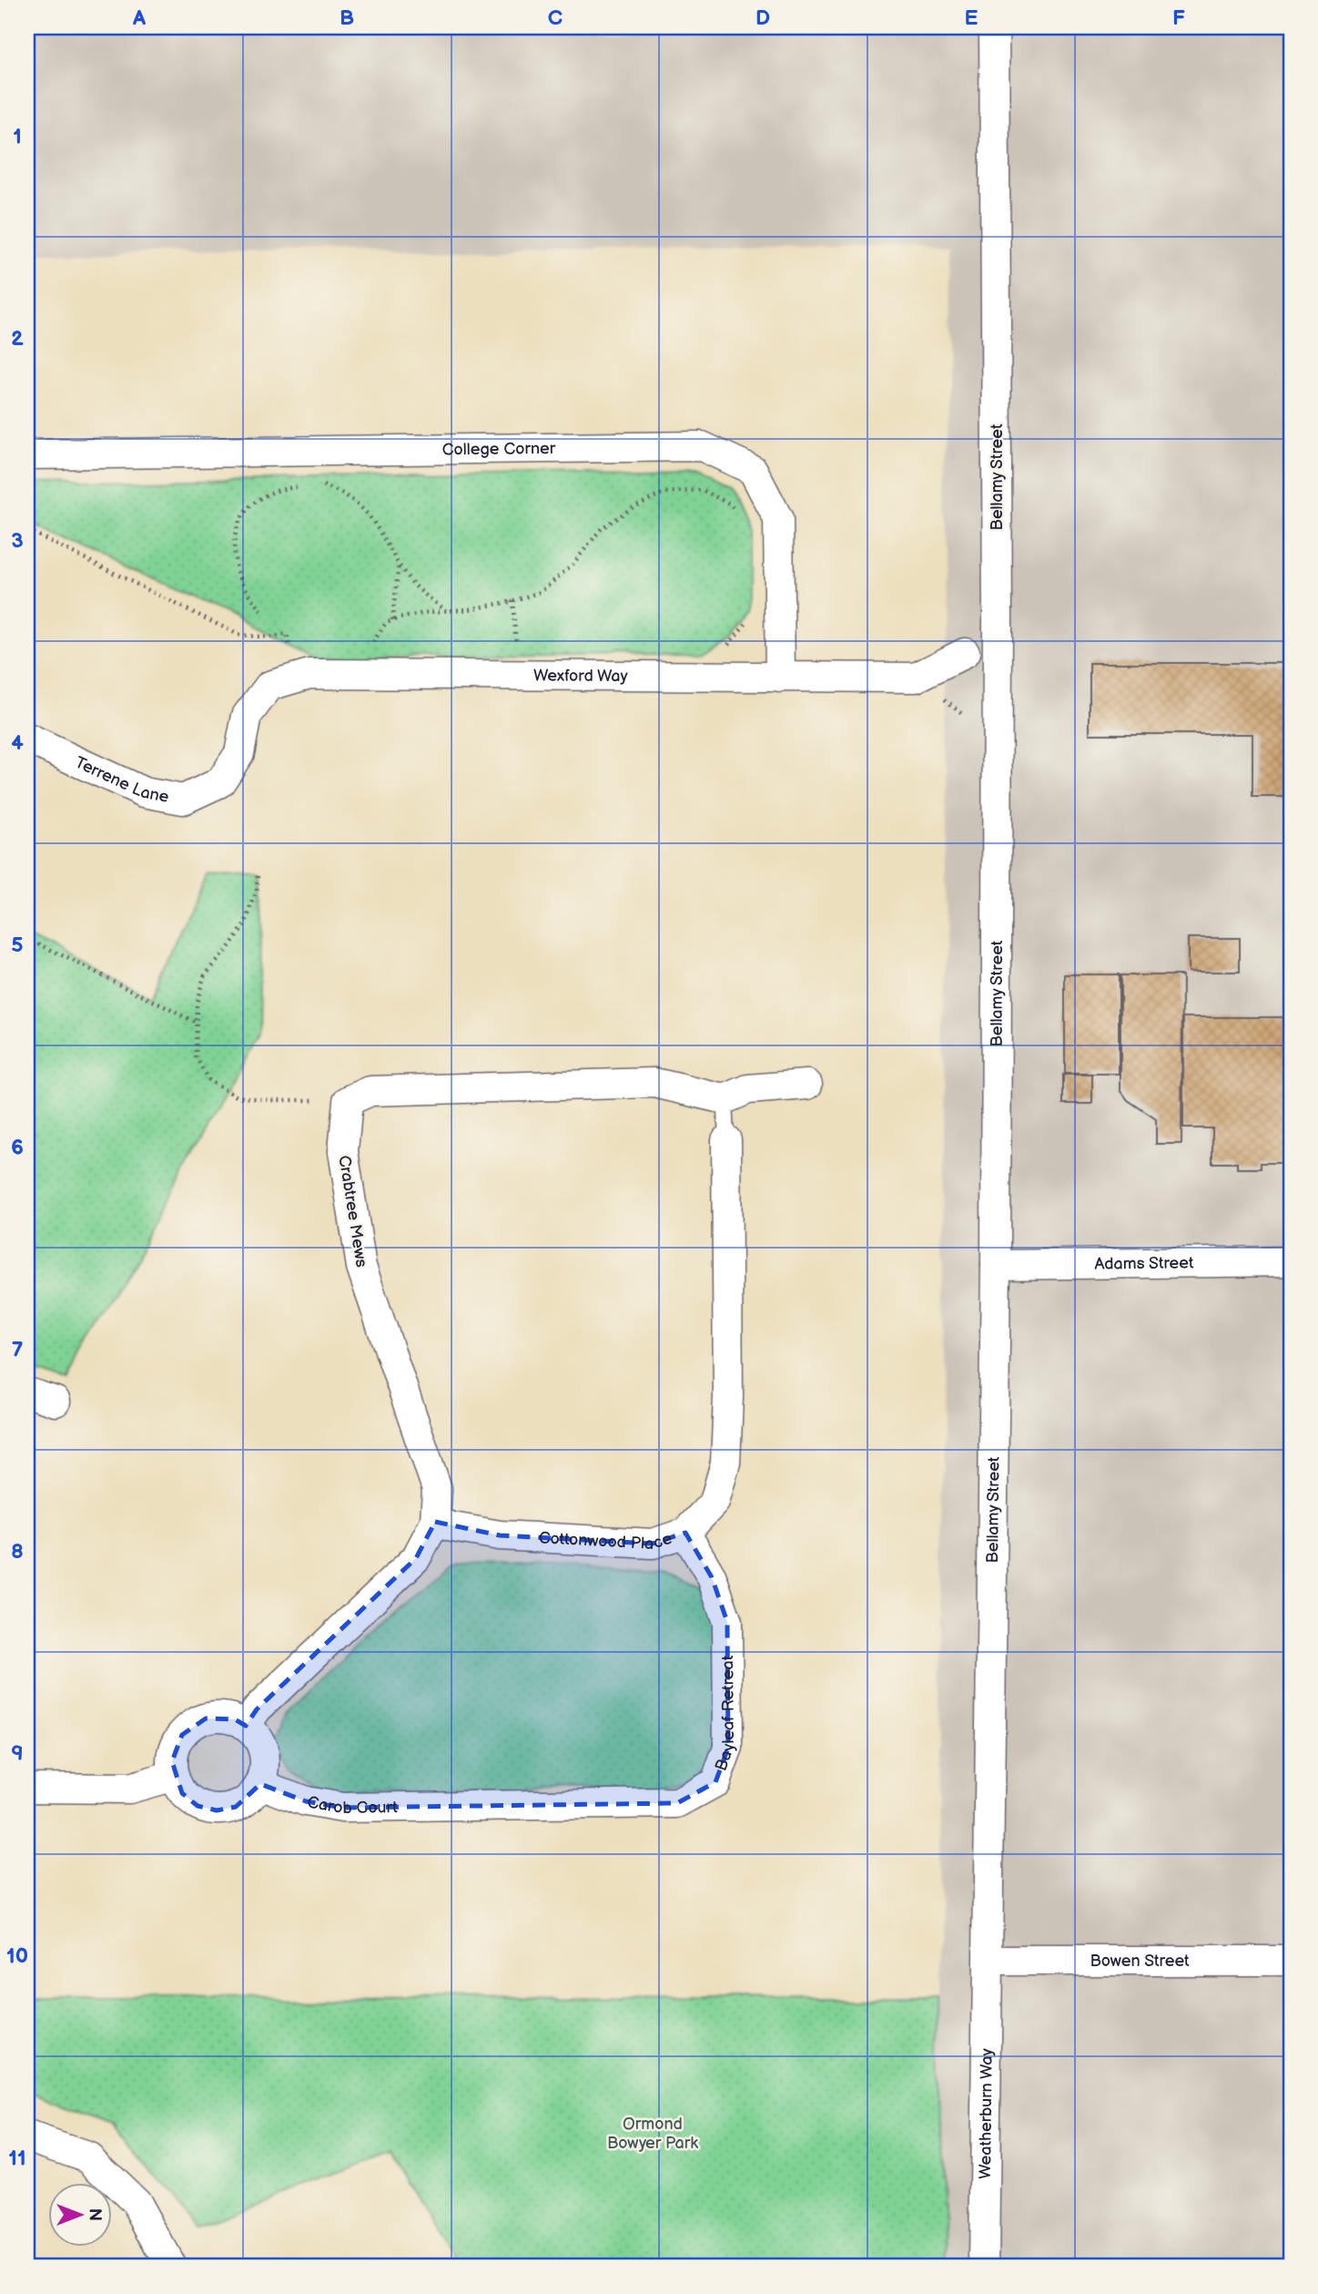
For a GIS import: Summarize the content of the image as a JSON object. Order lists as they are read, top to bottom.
{
  "streets": {
    "street": [
      "College Corner",
      "Bellamy Street",
      "Wexford Way",
      "Terrene Lane",
      "Crabtree Mews",
      "Adams Street",
      "Cottonwood Place",
      "Bayleaf Retreat",
      "Carob Court",
      "Bowen Street",
      "Weatherburn Way"
    ]
  },
  "crossings": [
    ["College Corner", "Wexford Way"],
    ["Bellamy Street", "Adams Street"],
    ["Bellamy Street", "Bowen Street"],
    ["Bellamy Street", "Weatherburn Way"],
    ["Wexford Way", "Terrene Lane"],
    ["Crabtree Mews", "Cottonwood Place"],
    ["Cottonwood Place", "Bayleaf Retreat"],
    ["Bayleaf Retreat", "Carob Court"],
    ["Bowen Street", "Weatherburn Way"]
  ],
  "parks": ["Ormond Bowyer Park"],
  "north": "right",
  "grid": {
    "columns": [
      "A",
      "B",
      "C",
      "D",
      "E",
      "F"
    ],
    "rows": [
      "1",
      "2",
      "3",
      "4",
      "5",
      "6",
      "7",
      "8",
      "9",
      "10",
      "11"
    ]
  }
}
